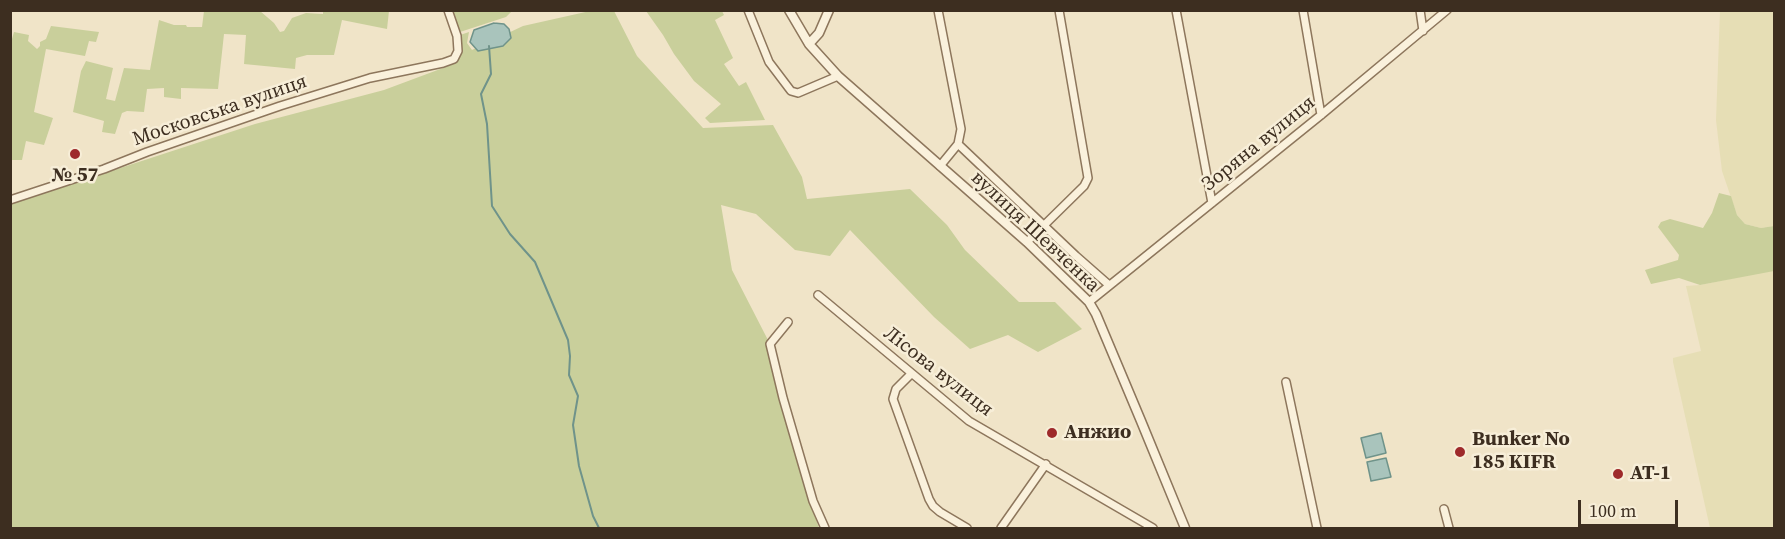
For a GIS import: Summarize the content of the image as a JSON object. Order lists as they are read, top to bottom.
{
  "streets": {
    "street": [
      "Московська вулиця",
      "Зоряна вулиця",
      "вулиця Шевченка",
      "Лісова вулиця"
    ]
  },
  "crossings": [
    ["Зоряна вулиця", "вулиця Шевченка"]
  ],
  "places": [
    "№ 57",
    "Анжио",
    "Bunker No 185 KIFR",
    "АТ-1"
  ],
  "scale_bar": "100 m"
}
